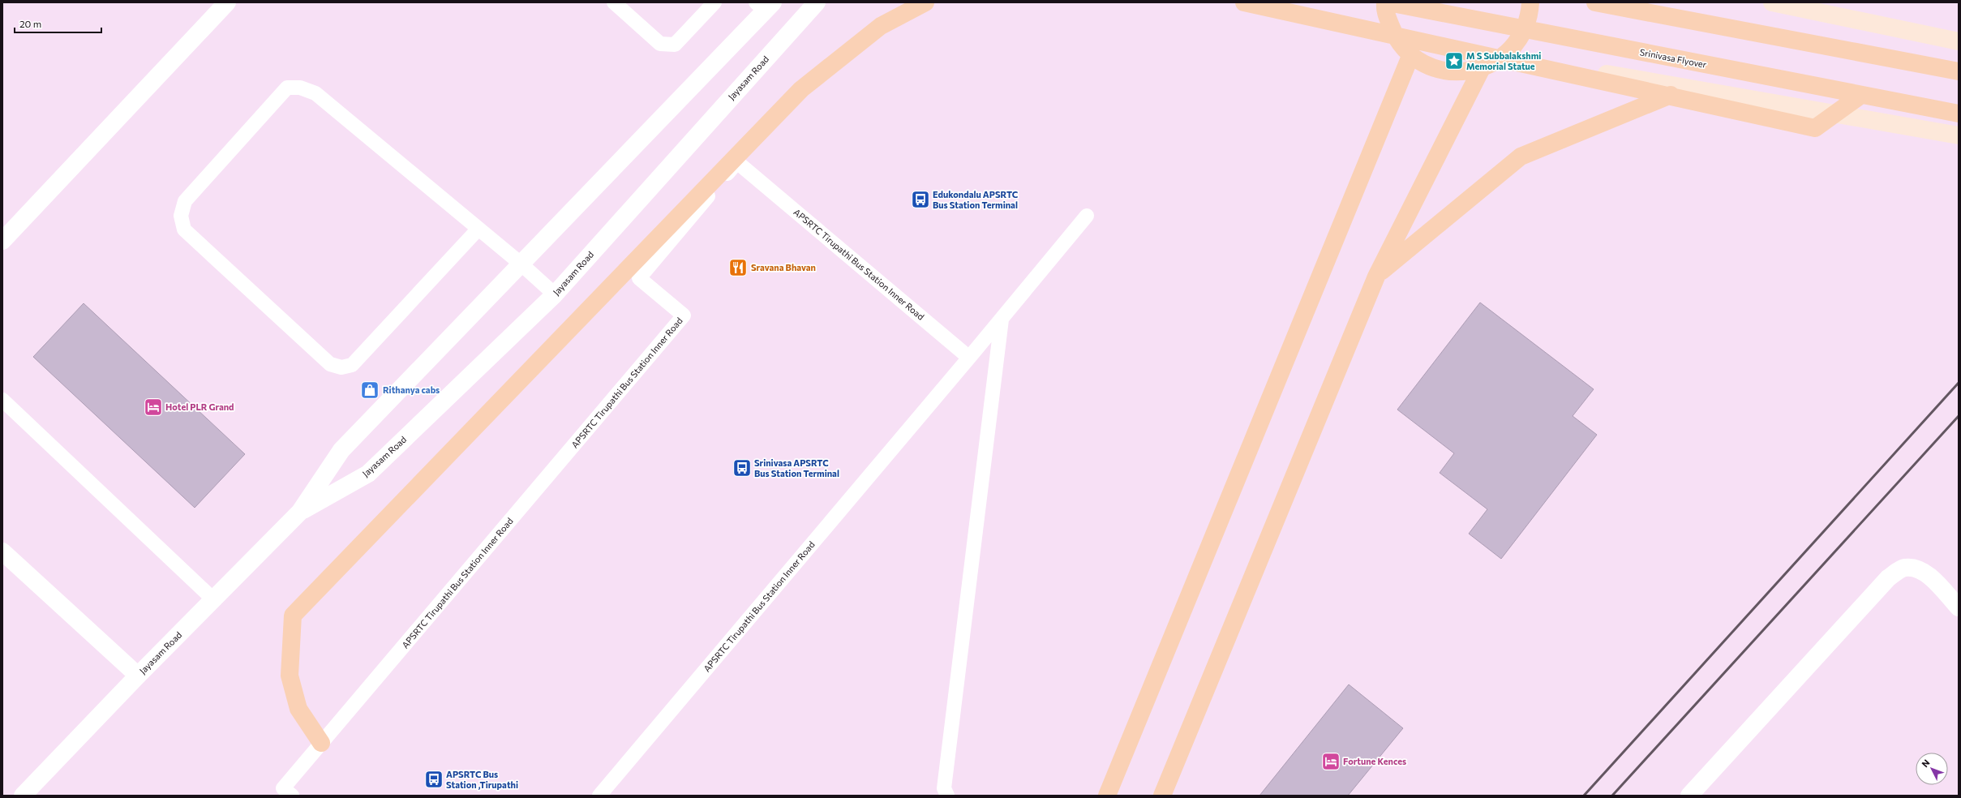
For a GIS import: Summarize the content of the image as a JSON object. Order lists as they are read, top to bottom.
{
  "streets": {
    "main road": ["Srinivasa Flyover"],
    "street": ["Jayasam Road"],
    "lane": ["APSRTC Tirupathi Bus Station Inner Road"]
  },
  "places": {
    "place": ["M S Subbalakshmi Memorial Statue"],
    "bus stop": ["Edukondalu APSRTC Bus Station Terminal", "Srinivasa APSRTC Bus Station Terminal", "APSRTC Bus Station ,Tirupathi"],
    "restaurant": ["Sravana Bhavan"],
    "shop": ["Rithanya cabs"],
    "hotel": ["Hotel PLR Grand", "Fortune Kences"]
  },
  "scale_bar": "20 m",
  "north": "top left"
}
